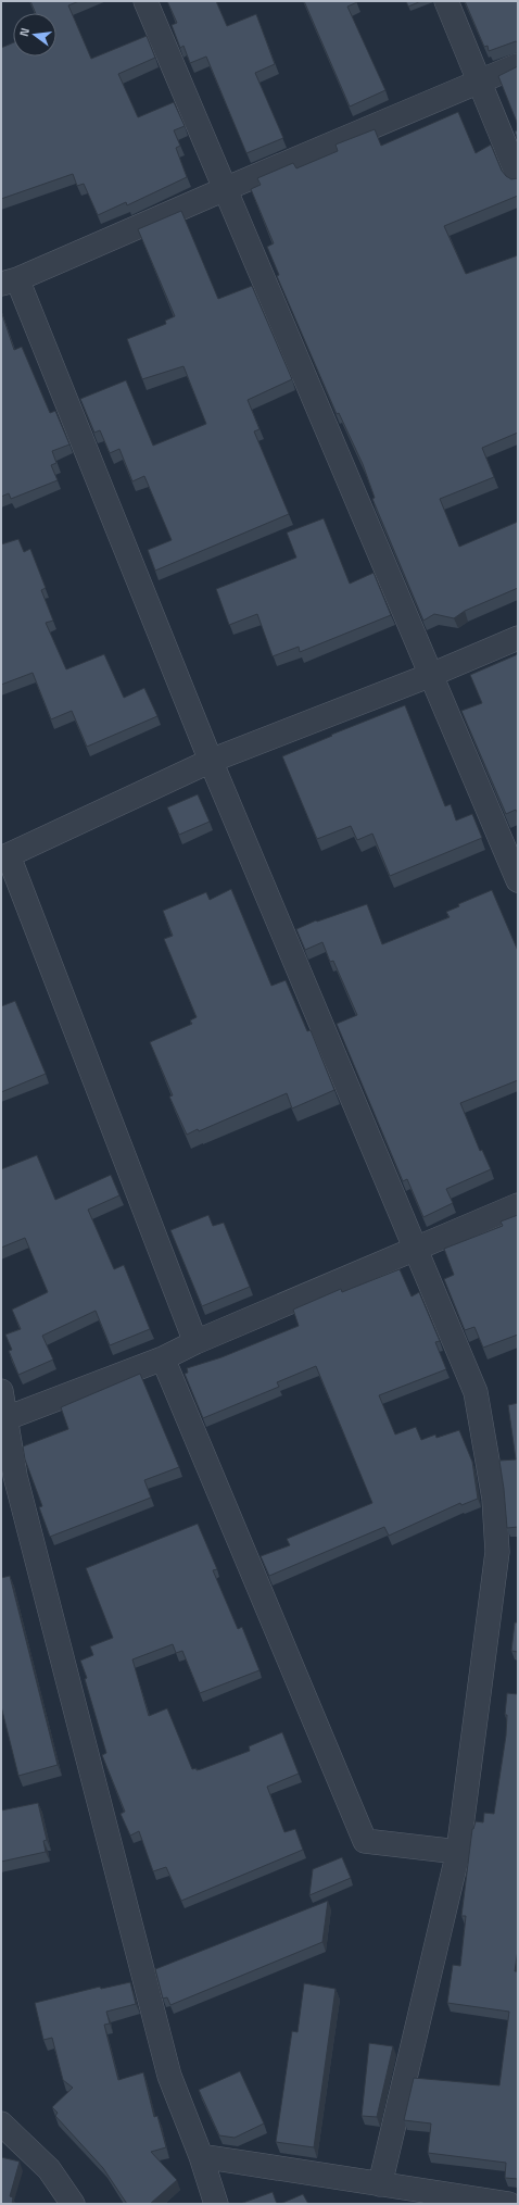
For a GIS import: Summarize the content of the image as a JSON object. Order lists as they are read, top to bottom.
{
  "north": "left"
}
